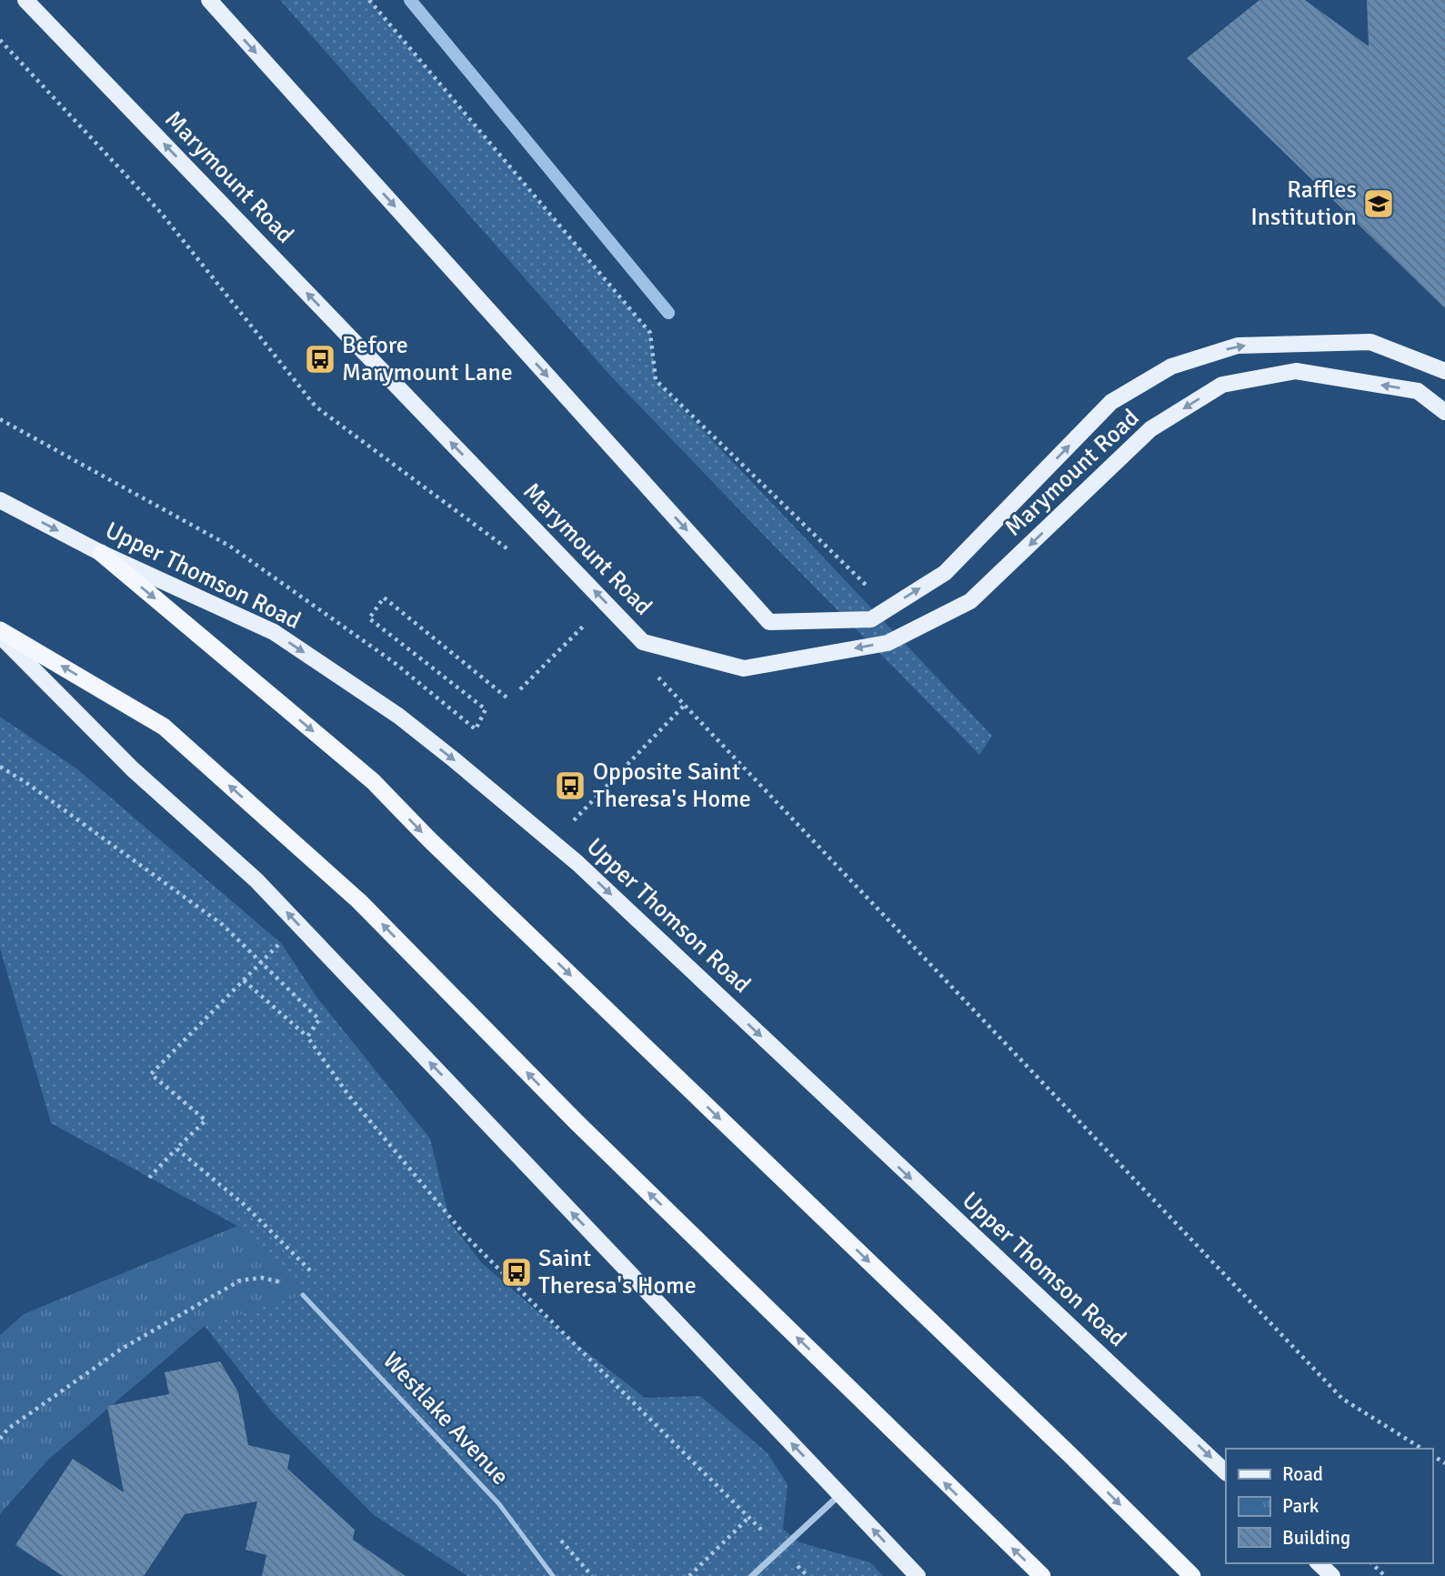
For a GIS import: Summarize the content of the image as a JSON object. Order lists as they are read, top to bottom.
{
  "streets": {
    "main road": ["Marymount Road", "Upper Thomson Road"],
    "lane": ["Westlake Avenue"]
  },
  "one_way": ["Upper Thomson Road"],
  "places": {
    "school or university": ["Raffles Institution"],
    "bus stop": ["Before Marymount Lane", "Opposite Saint Theresa's Home", "Saint Theresa's Home"]
  },
  "legend": ["Road", "Park", "Building"]
}
